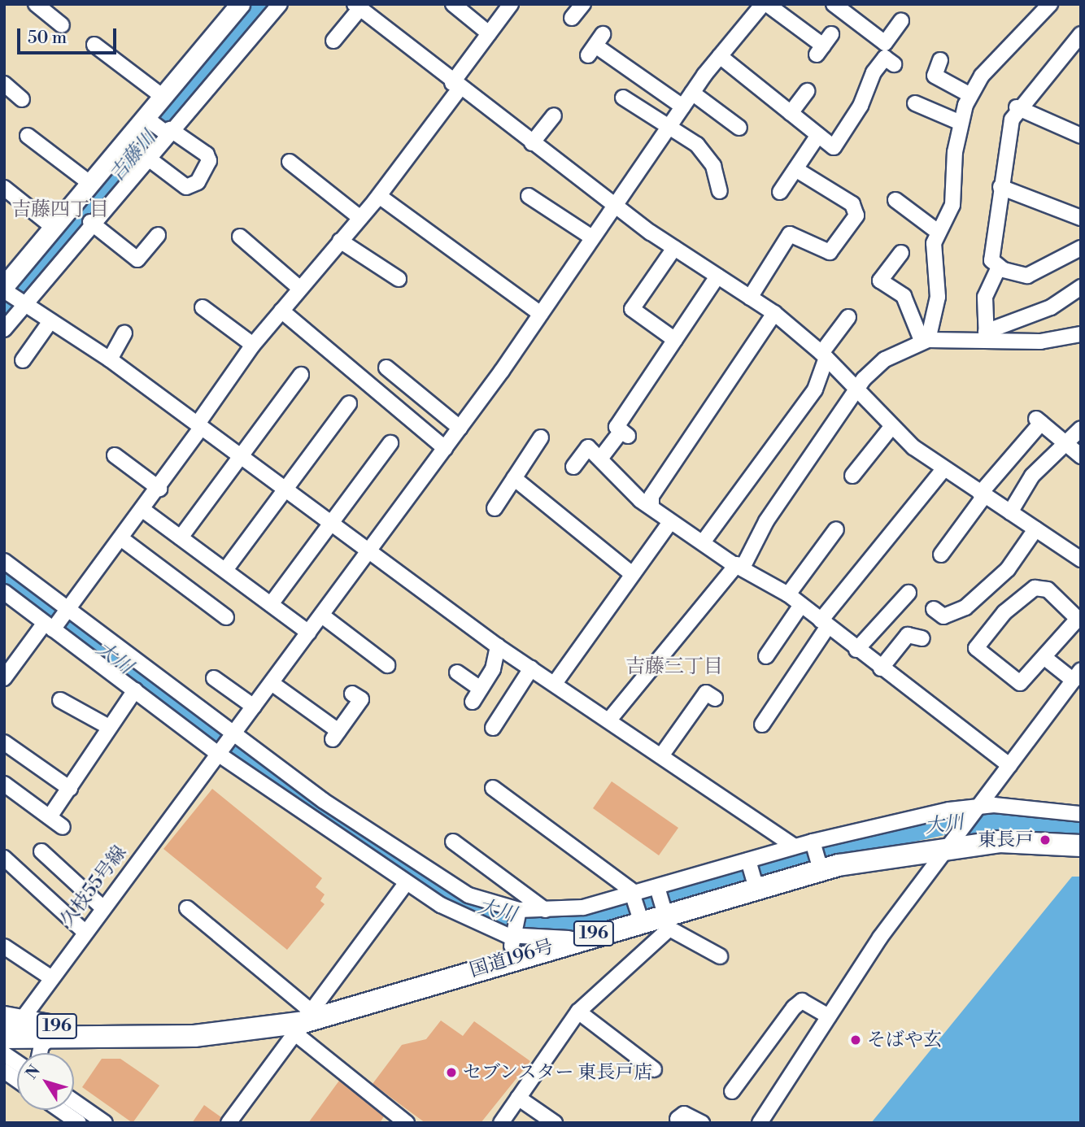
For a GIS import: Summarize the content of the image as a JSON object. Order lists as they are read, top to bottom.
{
  "streets": {
    "highway": ["196", "国道196号"],
    "street": ["久枝55号線"]
  },
  "crossings": [
    ["久枝55号線", "国道196号"]
  ],
  "districts": ["吉藤四丁目", "吉藤三丁目"],
  "water": ["吉藤川", "大川"],
  "places": ["東長戸", "そばや玄", "セブンスター 東長戸店"],
  "scale_bar": "50 m",
  "north": "top left"
}
